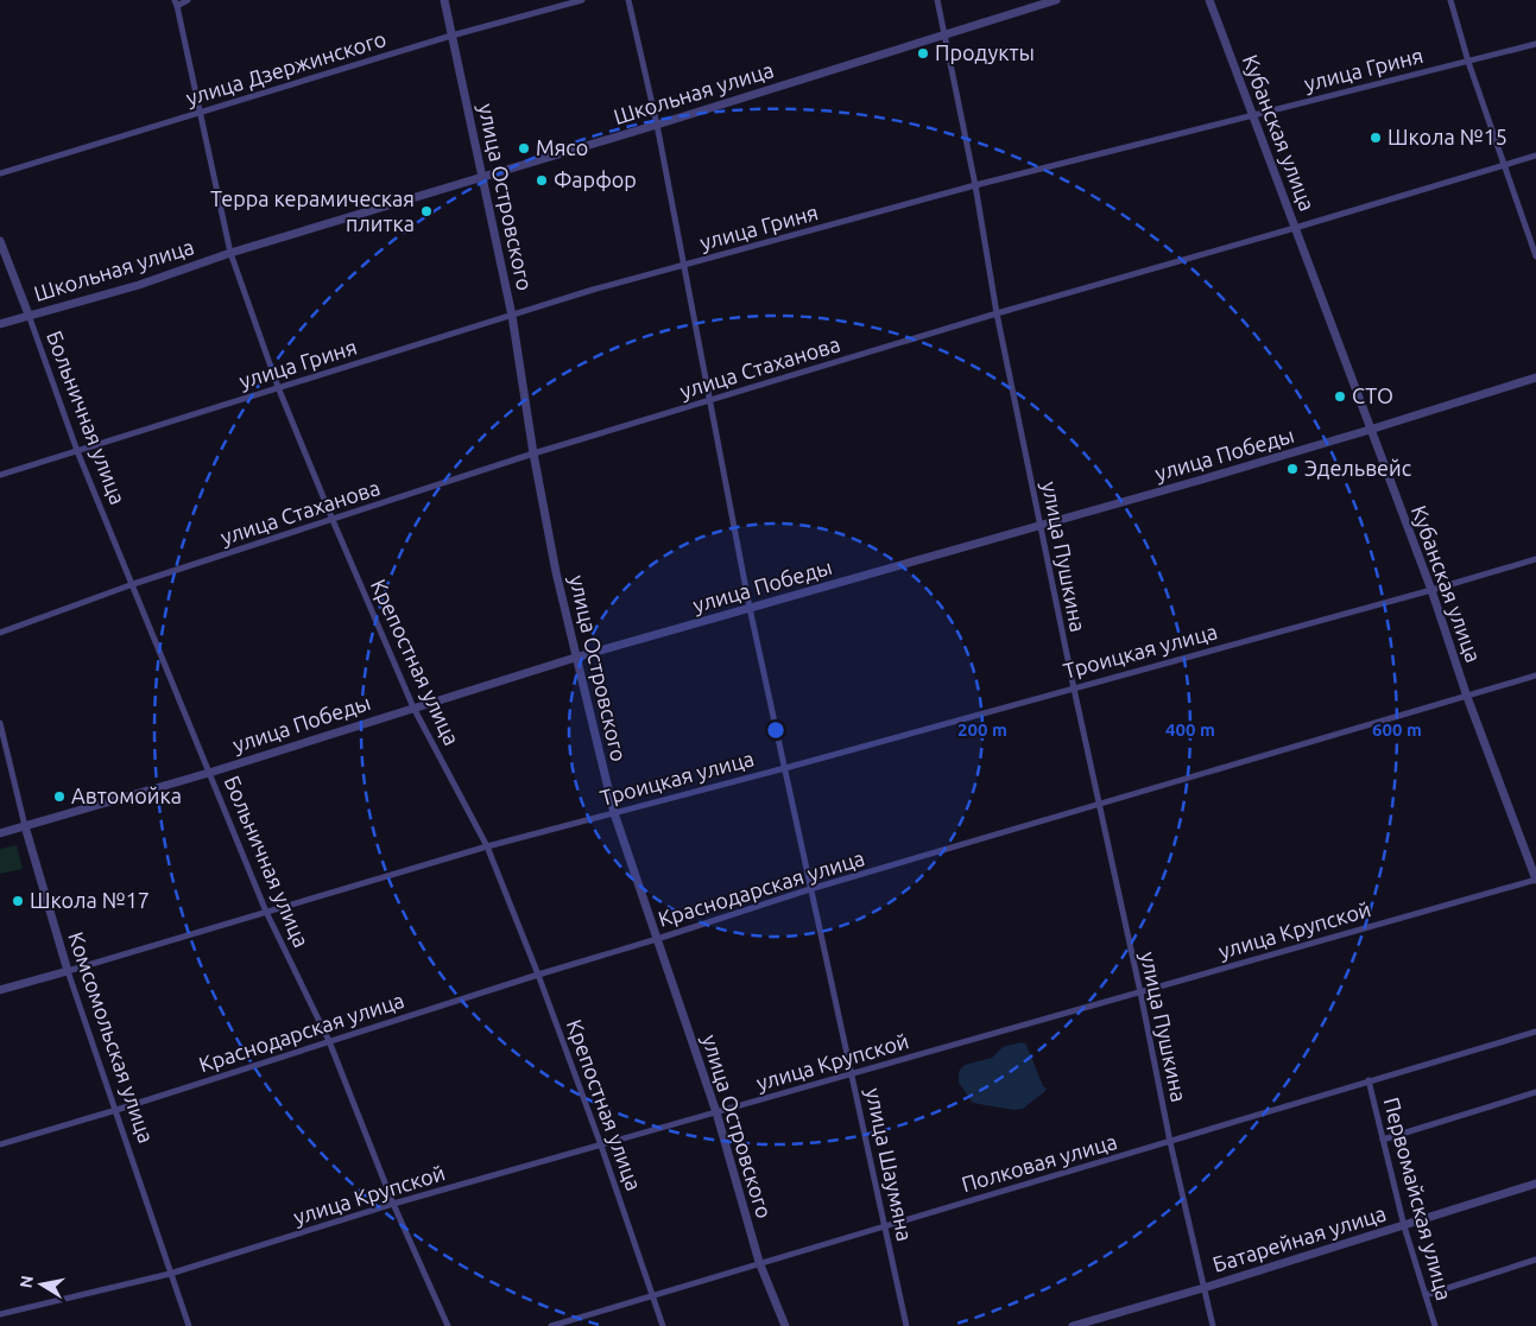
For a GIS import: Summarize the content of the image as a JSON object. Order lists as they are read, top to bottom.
{
  "streets": {
    "street": [
      "улица Дзержинского",
      "улица Гриня",
      "Школьная улица",
      "Кубанская улица",
      "улица Островского",
      "улица Стаханова",
      "Больничная улица",
      "улица Победы",
      "улица Пушкина",
      "Троицкая улица",
      "Крепостная улица",
      "Краснодарская улица",
      "улица Крупской",
      "Комсомольская улица",
      "Полковая улица",
      "улица Шаумяна",
      "Первомайская улица",
      "Батарейная улица"
    ]
  },
  "crossings": [
    ["улица Дзержинского", "улица Островского"],
    ["улица Дзержинского", "Крепостная улица"],
    ["улица Гриня", "Кубанская улица"],
    ["улица Гриня", "улица Островского"],
    ["улица Гриня", "Больничная улица"],
    ["улица Гриня", "улица Пушкина"],
    ["улица Гриня", "Крепостная улица"],
    ["улица Гриня", "улица Шаумяна"],
    ["Школьная улица", "улица Островского"],
    ["Школьная улица", "Больничная улица"],
    ["Школьная улица", "улица Пушкина"],
    ["Школьная улица", "Крепостная улица"],
    ["Школьная улица", "улица Шаумяна"],
    ["Кубанская улица", "улица Стаханова"],
    ["Кубанская улица", "улица Победы"],
    ["Кубанская улица", "Троицкая улица"],
    ["Кубанская улица", "Краснодарская улица"],
    ["Кубанская улица", "улица Крупской"],
    ["улица Островского", "улица Стаханова"],
    ["улица Островского", "улица Победы"],
    ["улица Островского", "Троицкая улица"],
    ["улица Островского", "Краснодарская улица"],
    ["улица Островского", "улица Крупской"],
    ["улица Островского", "Полковая улица"],
    ["улица Стаханова", "Больничная улица"],
    ["улица Стаханова", "улица Пушкина"],
    ["улица Стаханова", "Крепостная улица"],
    ["улица Стаханова", "улица Шаумяна"],
    ["Больничная улица", "улица Победы"],
    ["Больничная улица", "Троицкая улица"],
    ["Больничная улица", "Краснодарская улица"],
    ["Больничная улица", "улица Крупской"],
    ["улица Победы", "улица Пушкина"],
    ["улица Победы", "Крепостная улица"],
    ["улица Победы", "Комсомольская улица"],
    ["улица Победы", "улица Шаумяна"],
    ["улица Пушкина", "Троицкая улица"],
    ["улица Пушкина", "Краснодарская улица"],
    ["улица Пушкина", "улица Крупской"],
    ["улица Пушкина", "Полковая улица"],
    ["улица Пушкина", "Батарейная улица"],
    ["Троицкая улица", "Крепостная улица"],
    ["Троицкая улица", "Комсомольская улица"],
    ["Троицкая улица", "улица Шаумяна"],
    ["Крепостная улица", "Краснодарская улица"],
    ["Крепостная улица", "улица Крупской"],
    ["Крепостная улица", "Полковая улица"],
    ["Краснодарская улица", "Комсомольская улица"],
    ["Краснодарская улица", "улица Шаумяна"],
    ["улица Крупской", "Комсомольская улица"],
    ["улица Крупской", "улица Шаумяна"],
    ["Полковая улица", "улица Шаумяна"],
    ["Полковая улица", "Первомайская улица"],
    ["Первомайская улица", "Батарейная улица"]
  ],
  "places": [
    "Продукты",
    "Школа №15",
    "Мясо",
    "Фарфор",
    "Терра керамическая плитка",
    "СТО",
    "Эдельвейс",
    "Автомойка",
    "Школа №17"
  ],
  "north": "left",
  "rings": ["200 m", "400 m", "600 m"]
}
